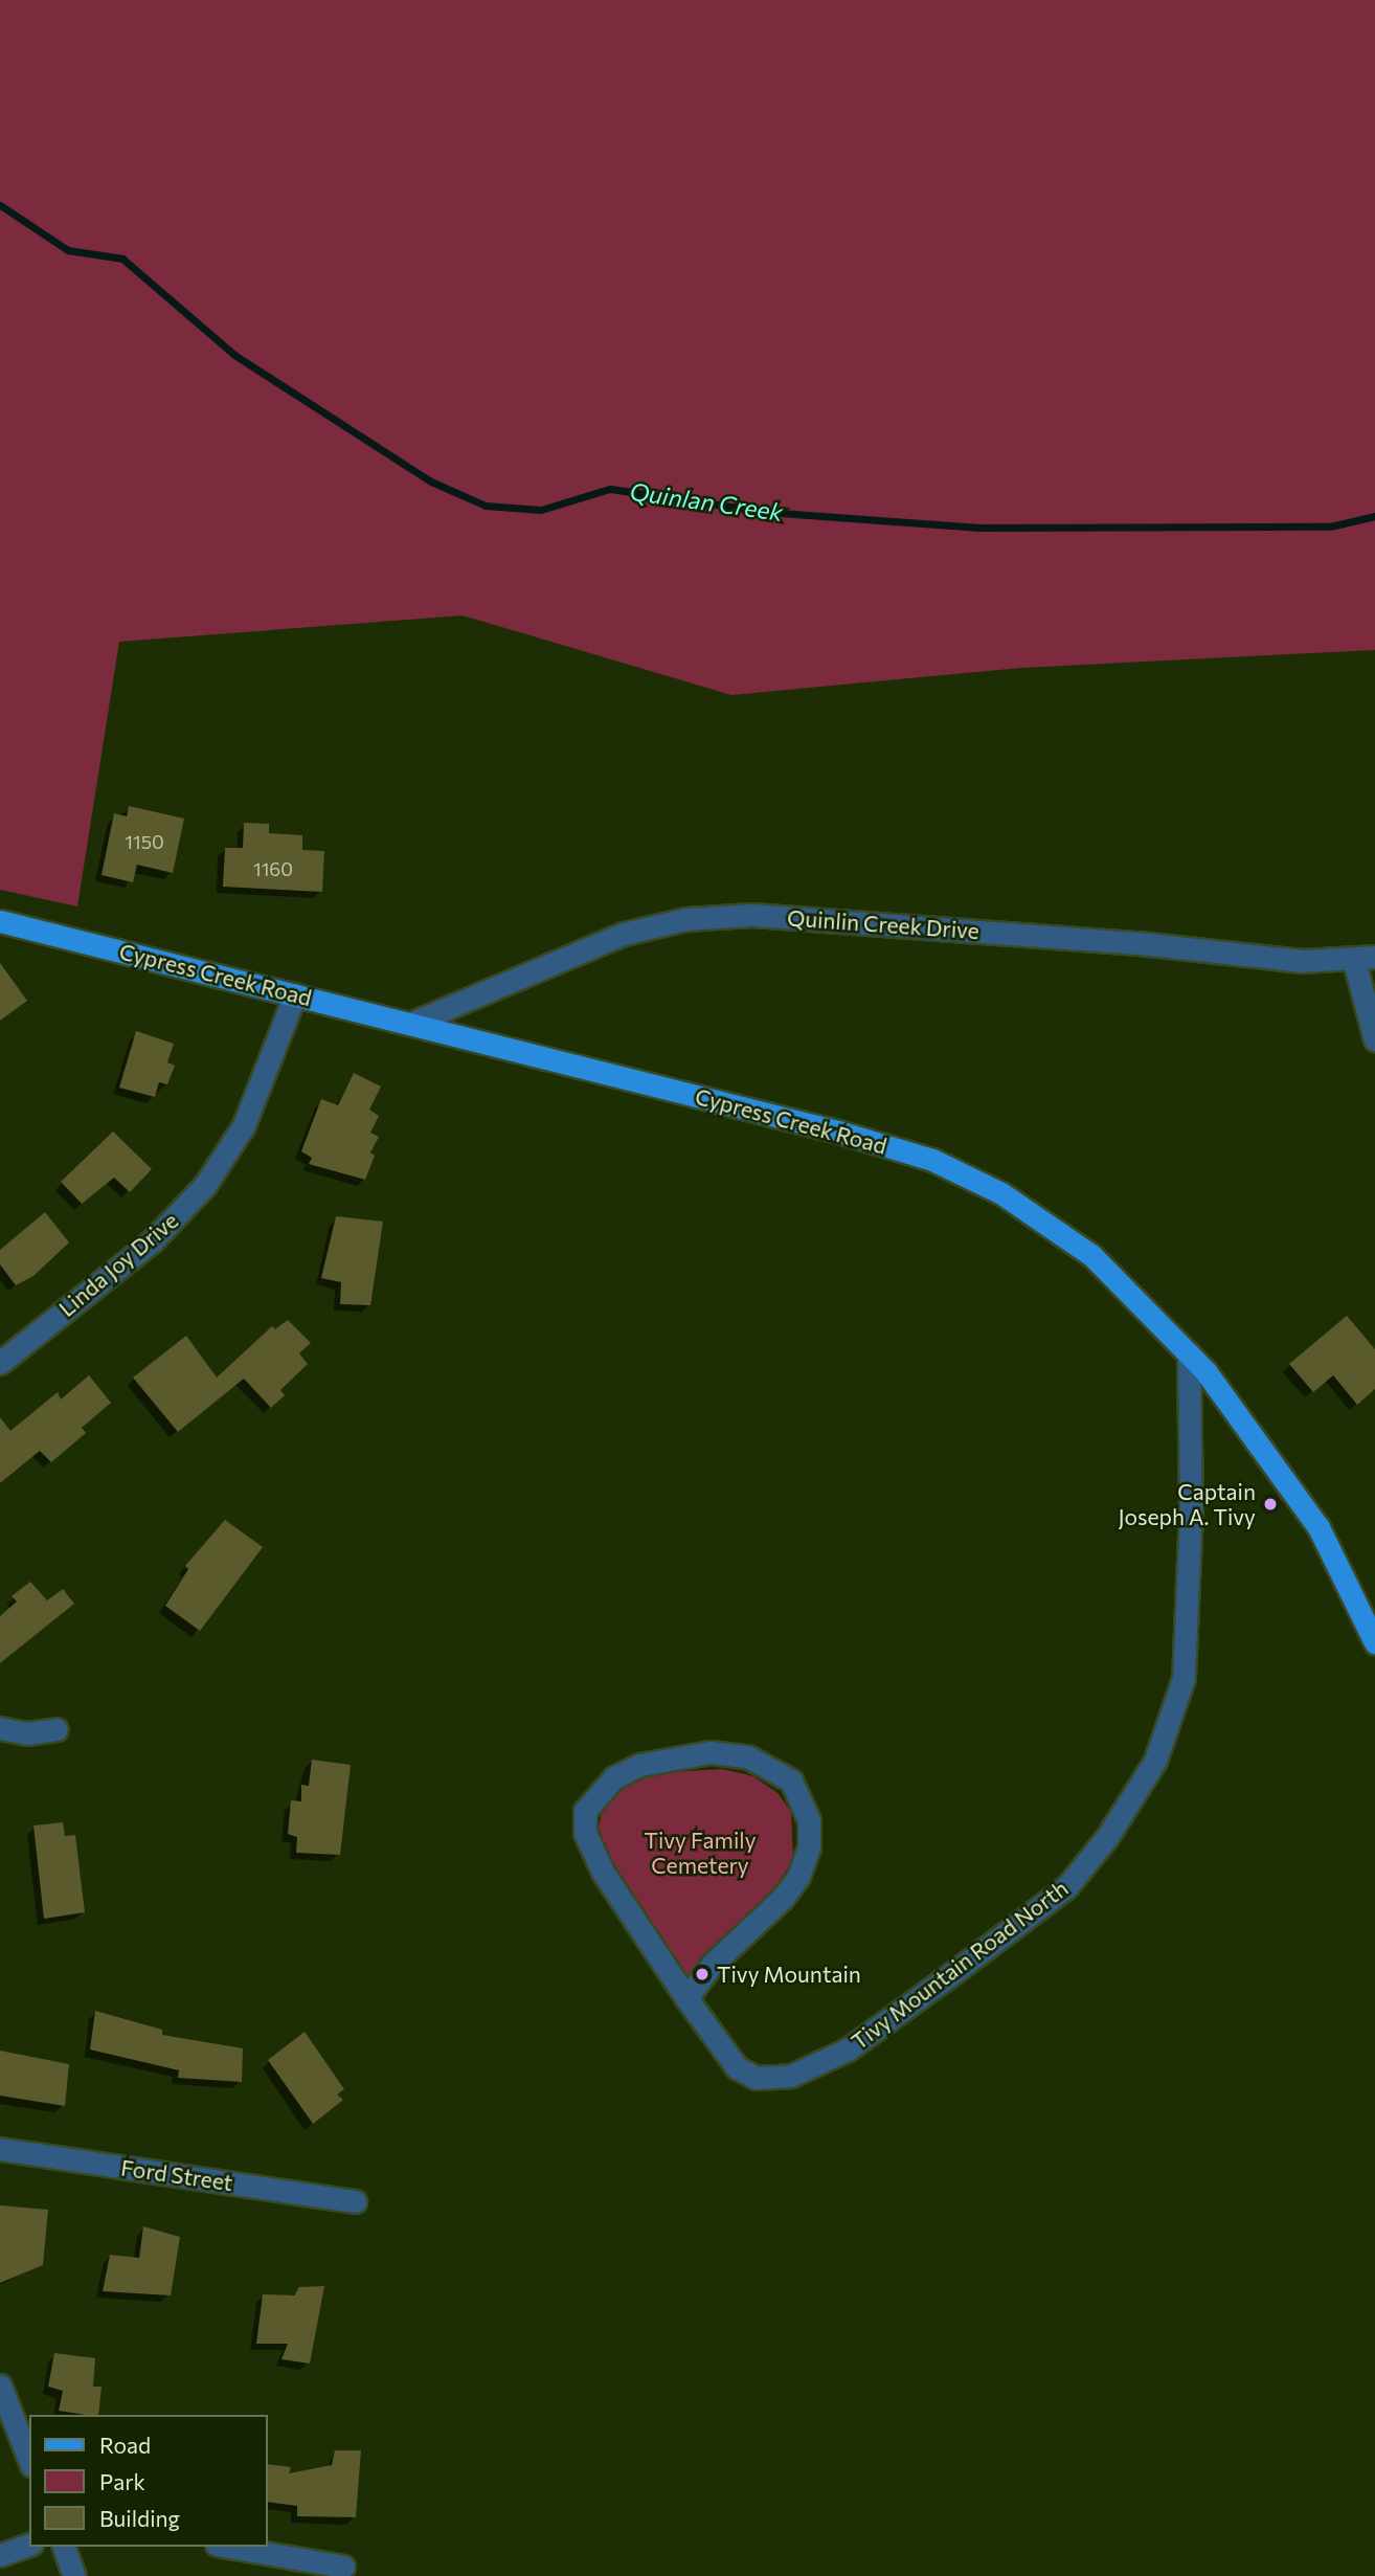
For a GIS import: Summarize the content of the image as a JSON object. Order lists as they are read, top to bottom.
{
  "streets": {
    "main road": ["Cypress Creek Road"],
    "street": [
      "Quinlin Creek Drive",
      "Linda Joy Drive",
      "Tivy Mountain Road North",
      "Ford Street"
    ]
  },
  "crossings": [
    ["Quinlin Creek Drive", "Cypress Creek Road"],
    ["Cypress Creek Road", "Linda Joy Drive"],
    ["Cypress Creek Road", "Tivy Mountain Road North"]
  ],
  "water": ["Quinlan Creek"],
  "parks": ["Tivy Family Cemetery"],
  "places": ["Captain Joseph A. Tivy", "Tivy Mountain"],
  "house_numbers": ["1150", "1160"],
  "legend": ["Road", "Park", "Building"]
}
